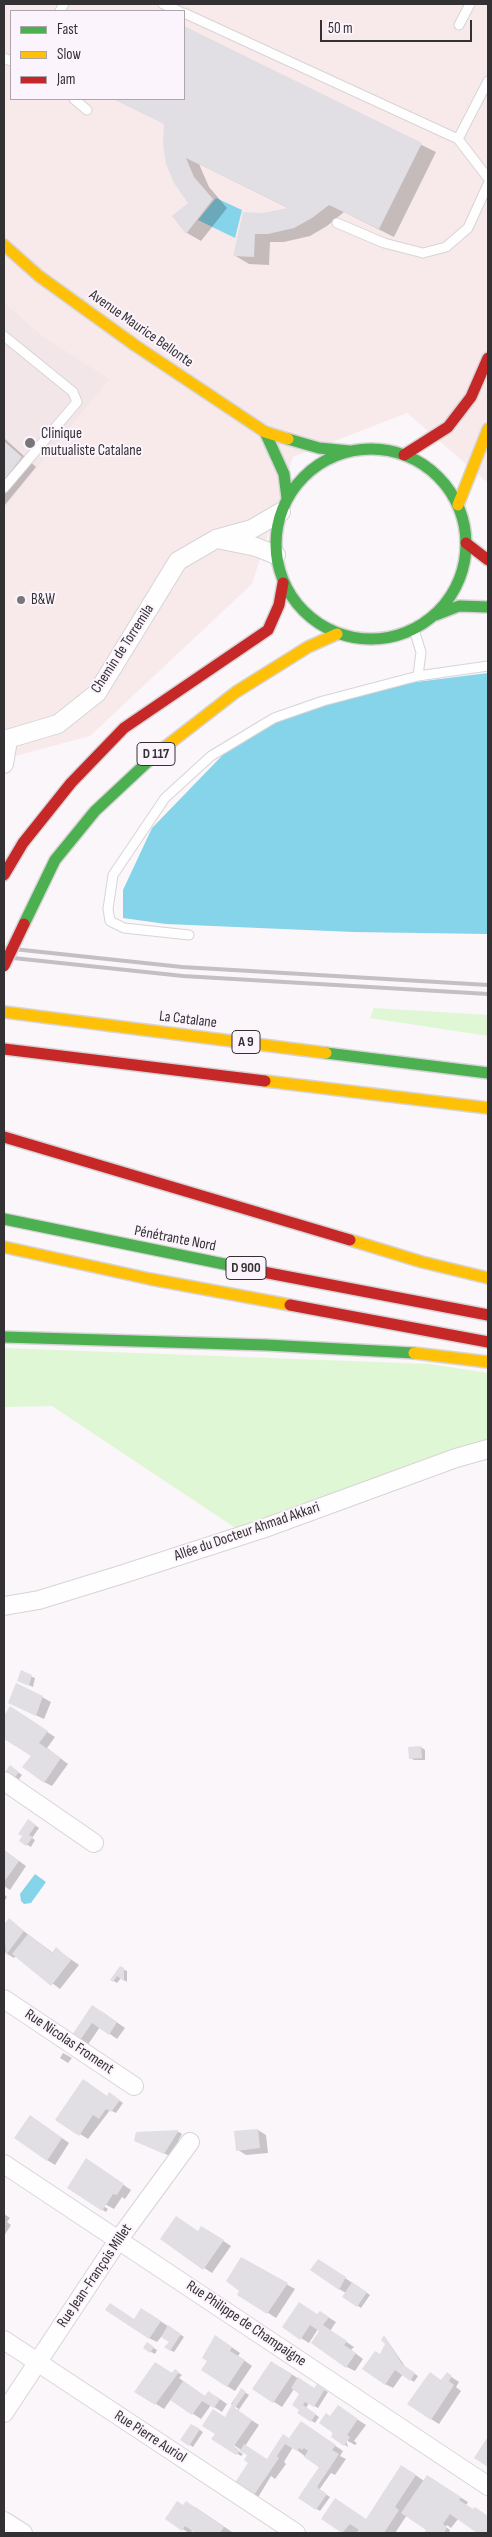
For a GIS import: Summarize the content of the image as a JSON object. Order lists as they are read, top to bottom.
{
  "streets": {
    "main road": [
      "Avenue Maurice Bellonte",
      "D 117",
      "La Catalane",
      "A 9",
      "Pénétrante Nord",
      "D 900"
    ],
    "street": [
      "Chemin de Torremila",
      "Allée du Docteur Ahmad Akkari",
      "Rue Nicolas Froment",
      "Rue Jean-François Millet",
      "Rue Philippe de Champaigne",
      "Rue Pierre Auriol"
    ]
  },
  "crossings": [
    ["Rue Jean-François Millet", "Rue Philippe de Champaigne"],
    ["Rue Jean-François Millet", "Rue Pierre Auriol"]
  ],
  "places": ["Clinique mutualiste Catalane", "B&W"],
  "legend": ["Fast", "Slow", "Jam"],
  "scale_bar": "50 m"
}
